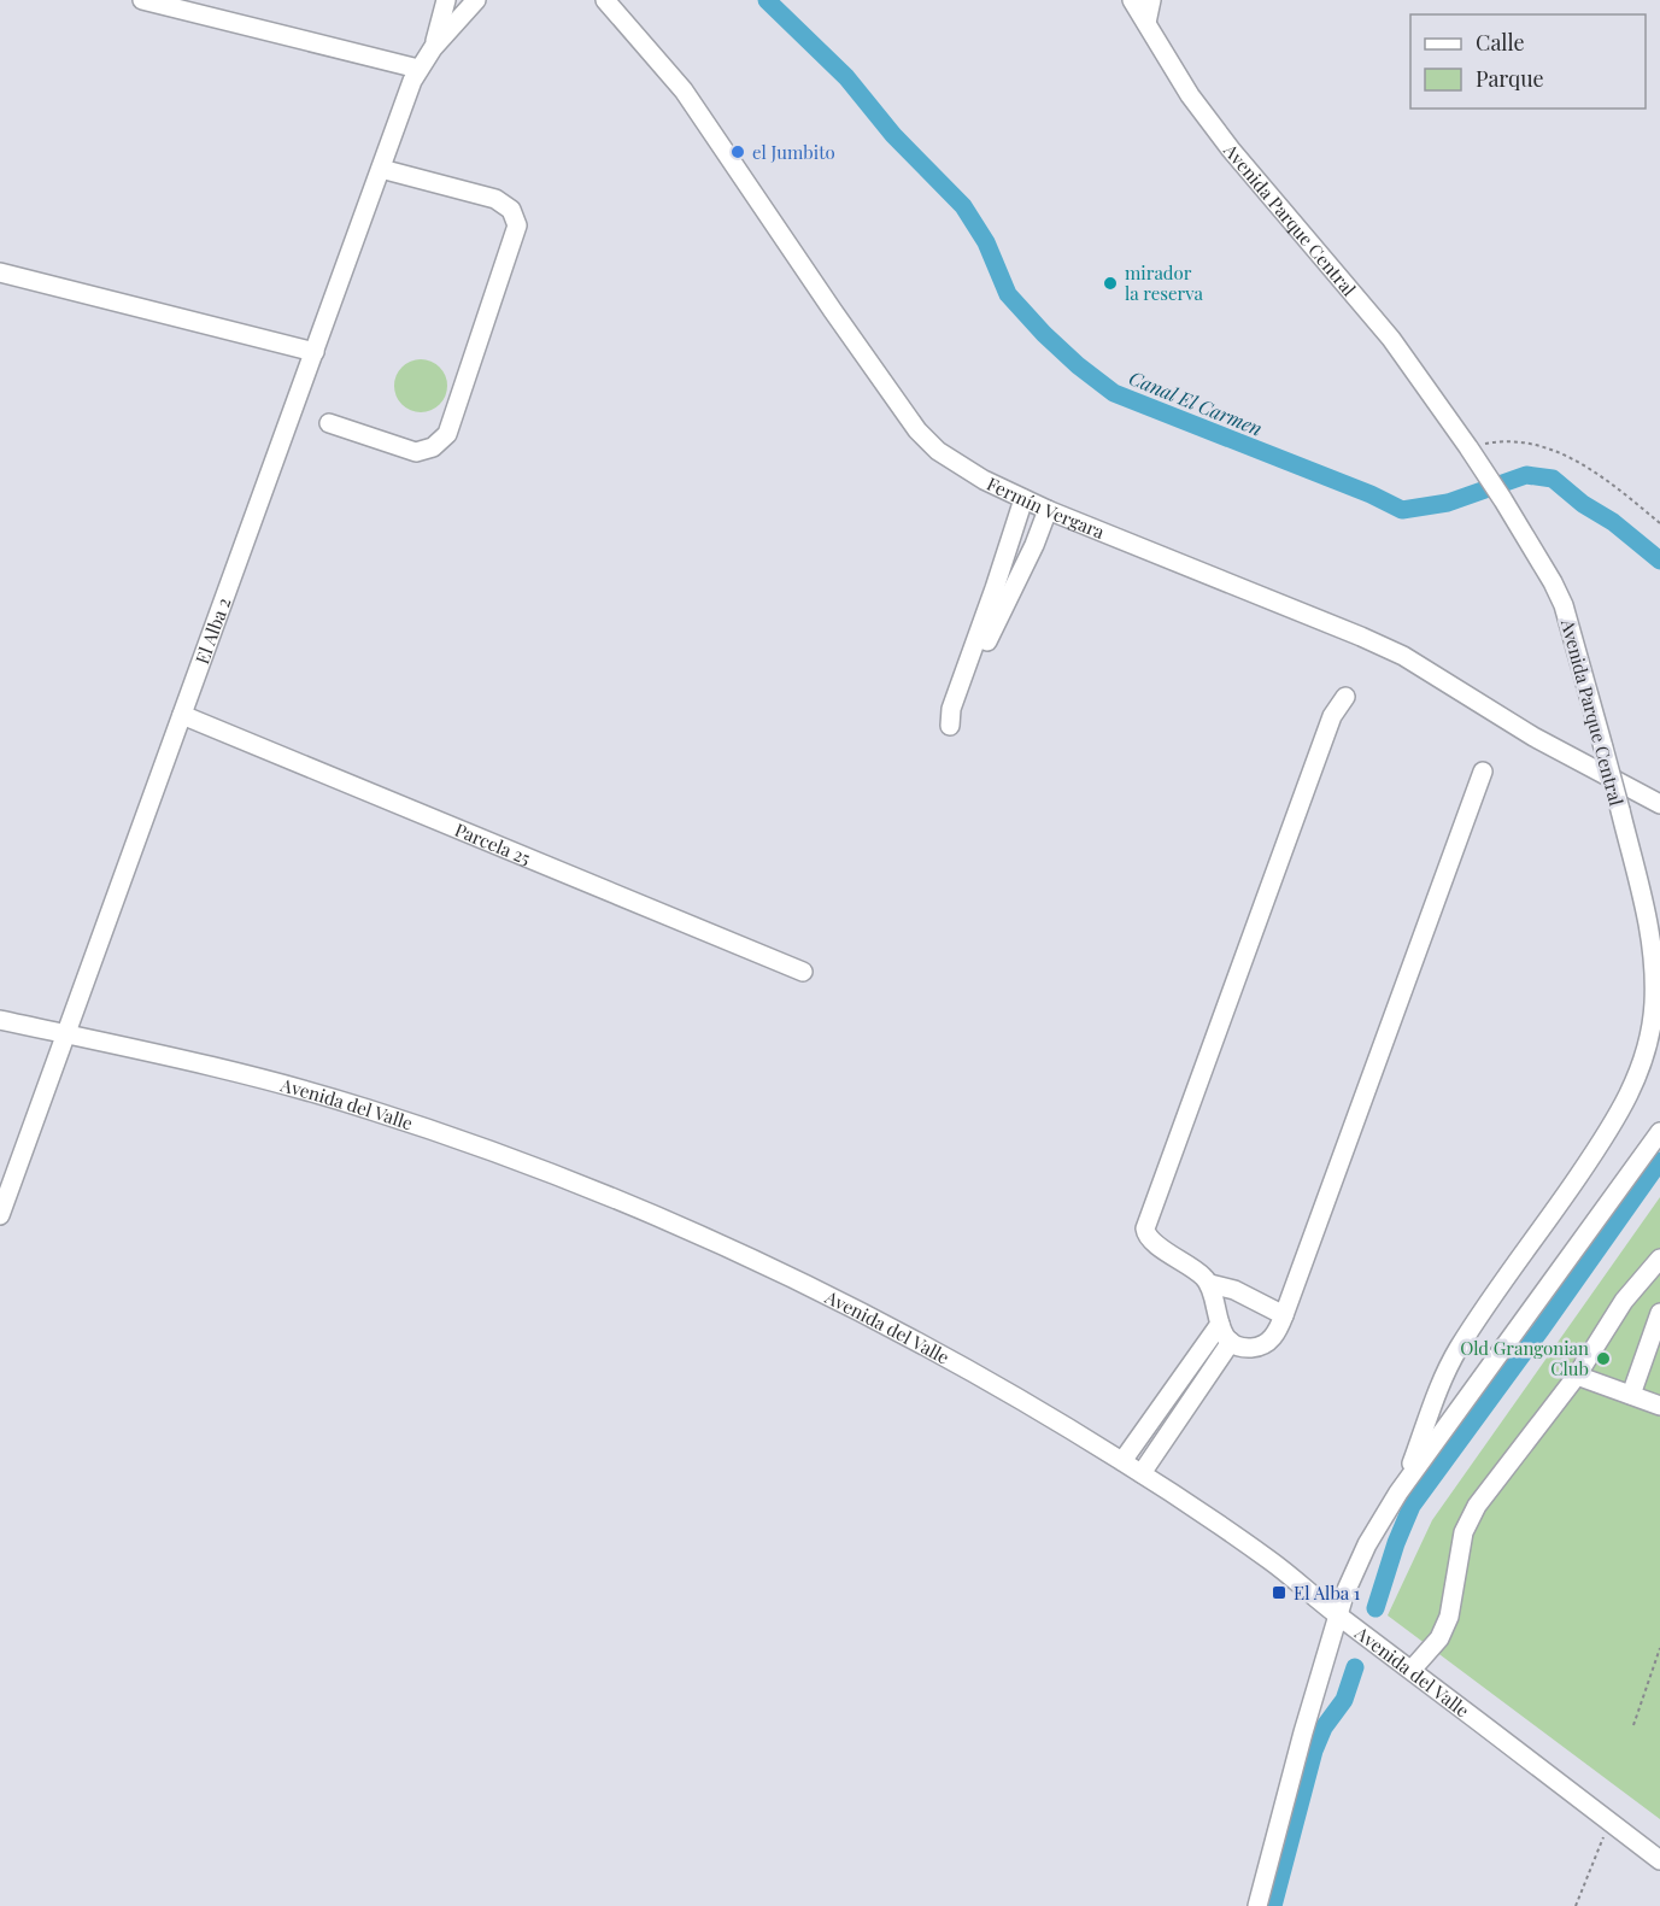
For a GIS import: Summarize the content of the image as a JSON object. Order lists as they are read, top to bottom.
{
  "streets": {
    "street": [
      "Avenida Parque Central",
      "Fermín Vergara",
      "El Alba 2",
      "Parcela 25",
      "Avenida del Valle"
    ]
  },
  "crossings": [
    ["El Alba 2", "Parcela 25"],
    ["El Alba 2", "Avenida del Valle"]
  ],
  "water": ["Canal El Carmen"],
  "places": {
    "other": ["el Jumbito", "mirador la reserva", "Old Grangonian Club"],
    "transit": ["El Alba 1"]
  },
  "legend": ["Calle", "Parque"]
}
